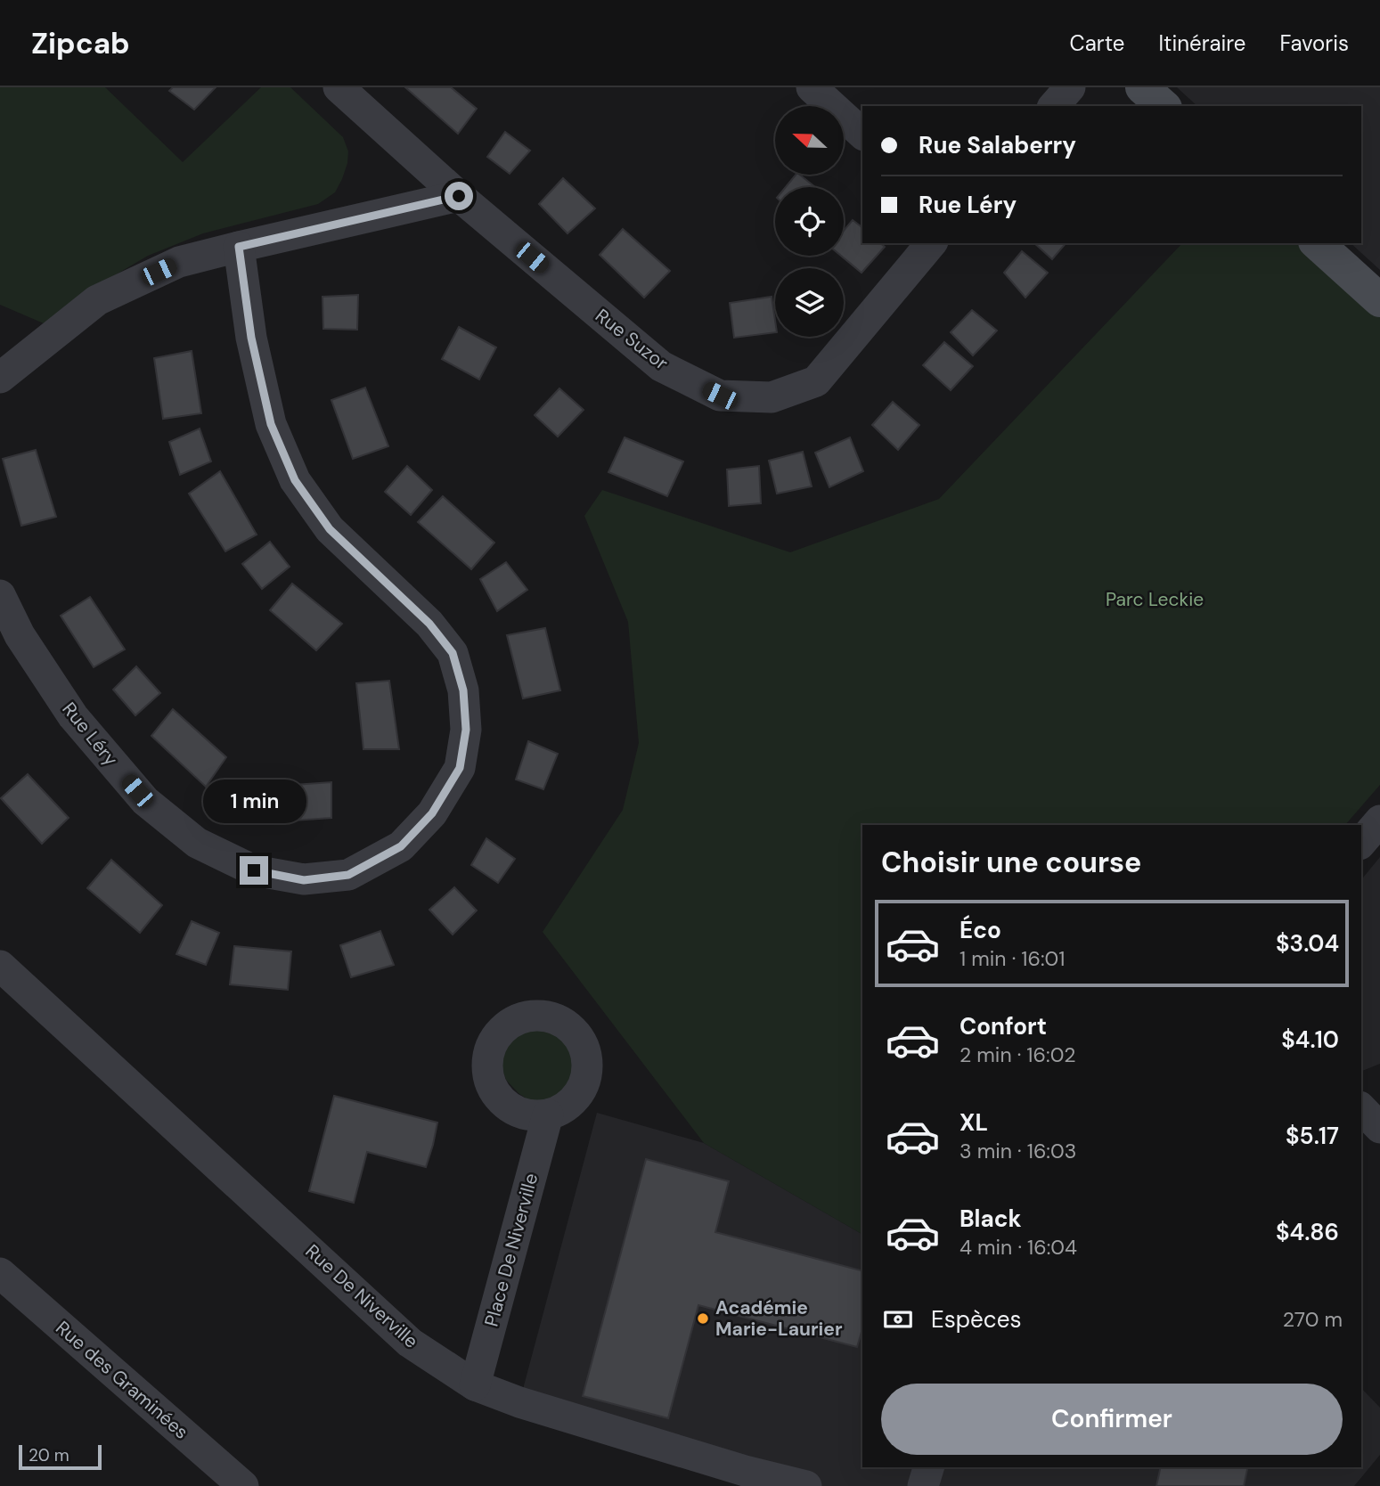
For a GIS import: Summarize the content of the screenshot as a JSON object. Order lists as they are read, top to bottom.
{
  "streets": {
    "street": [
      "Rue Suzor",
      "Rue Léry",
      "Place De Niverville",
      "Rue De Niverville",
      "Rue des Graminées"
    ]
  },
  "crossings": [
    ["Place De Niverville", "Rue De Niverville"]
  ],
  "parks": ["Parc Leckie"],
  "places": ["Académie Marie-Laurier"],
  "scale_bar": "20 m",
  "north": "left",
  "page": {
    "header": "Zipcab",
    "nav": ["Carte", "Itinéraire", "Favoris"],
    "banner": ["Rue Salaberry", "Rue Léry"],
    "bubble": "1 min",
    "heading": "Choisir une course",
    "list": [
      {
        "name": "Éco",
        "note": "1 min · 16:01",
        "value": "$3.04"
      },
      {
        "name": "Confort",
        "note": "2 min · 16:02",
        "value": "$4.10"
      },
      {
        "name": "XL",
        "note": "3 min · 16:03",
        "value": "$5.17"
      },
      {
        "name": "Black",
        "note": "4 min · 16:04",
        "value": "$4.86"
      }
    ],
    "pay": ["Espèces", "270 m"],
    "buttons": "Confirmer",
    "scale": "20 m"
  }
}
